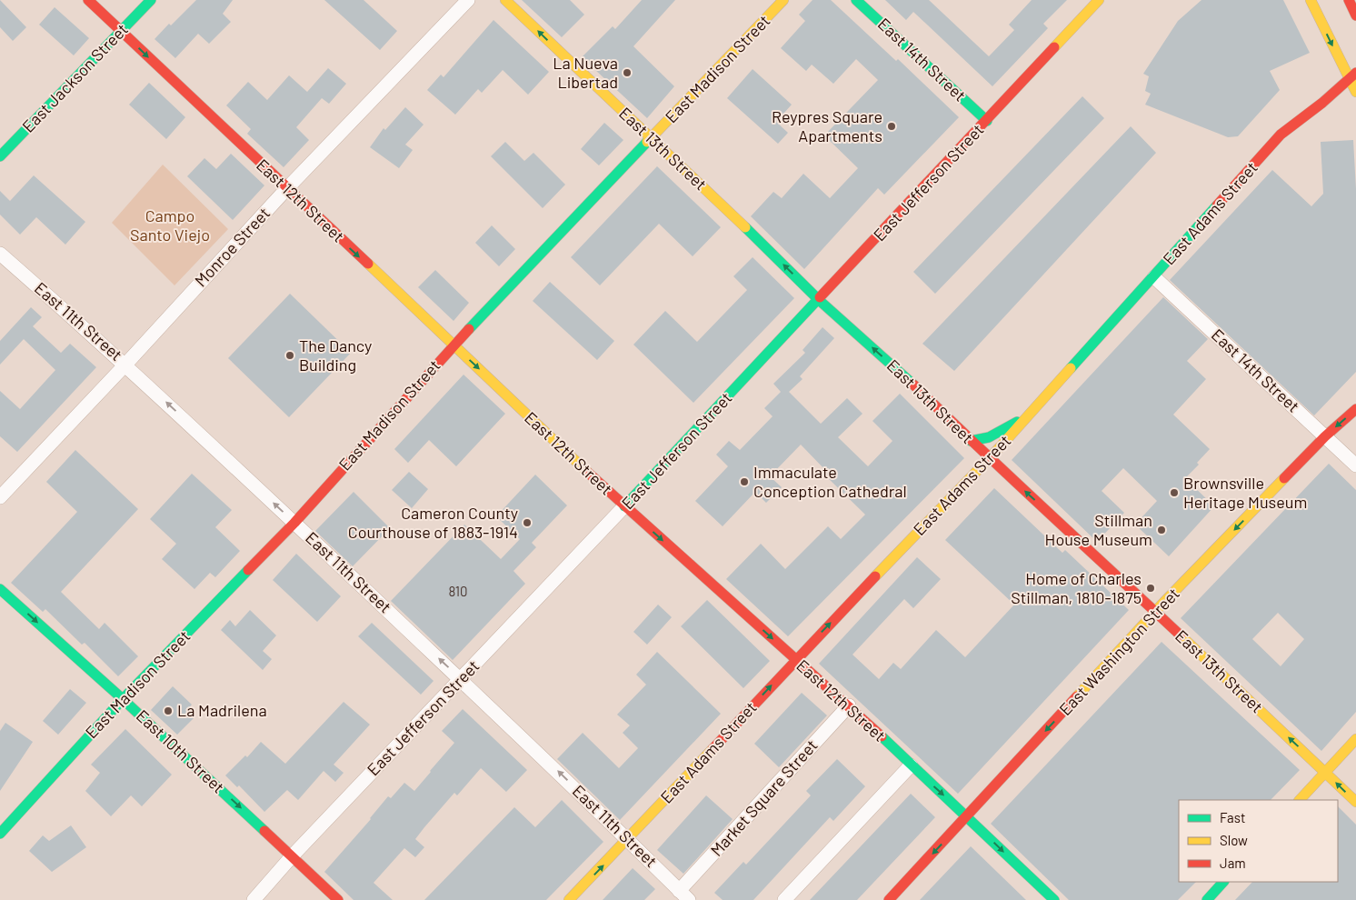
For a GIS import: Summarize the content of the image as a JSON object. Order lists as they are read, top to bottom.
{
  "streets": {
    "main road": [
      "East 14th Street",
      "East Madison Street",
      "East Jackson Street",
      "East 13th Street",
      "East Jefferson Street",
      "East 12th Street",
      "East Adams Street",
      "East Washington Street",
      "East 10th Street"
    ],
    "street": ["Monroe Street", "East 11th Street", "Market Square Street"]
  },
  "crossings": [
    ["East 14th Street", "East Jefferson Street"],
    ["East 14th Street", "East Adams Street"],
    ["East 14th Street", "East Washington Street"],
    ["East Madison Street", "East 13th Street"],
    ["East Madison Street", "East 12th Street"],
    ["East Madison Street", "East 11th Street"],
    ["East Madison Street", "East 10th Street"],
    ["East Jackson Street", "East 12th Street"],
    ["East 13th Street", "East Jefferson Street"],
    ["East 13th Street", "East Adams Street"],
    ["East 13th Street", "East Washington Street"],
    ["East Jefferson Street", "East 12th Street"],
    ["East Jefferson Street", "East 11th Street"],
    ["East Jefferson Street", "East 10th Street"],
    ["East 12th Street", "East Adams Street"],
    ["East 12th Street", "Monroe Street"],
    ["East 12th Street", "East Washington Street"],
    ["East 12th Street", "Market Square Street"],
    ["East Adams Street", "East 11th Street"],
    ["Monroe Street", "East 11th Street"],
    ["East 11th Street", "Market Square Street"]
  ],
  "one_way": [
    "East 13th Street",
    "East 12th Street",
    "East Adams Street",
    "East 11th Street",
    "East Washington Street",
    "East 10th Street"
  ],
  "parks": ["Campo Santo Viejo"],
  "places": [
    "La Nueva Libertad",
    "Reypres Square Apartments",
    "The Dancy Building",
    "Immaculate Conception Cathedral",
    "Brownsville Heritage Museum",
    "Cameron County Courthouse of 1883-1914",
    "Stillman House Museum",
    "Home of Charles Stillman, 1810-1875",
    "La Madrilena"
  ],
  "house_numbers": ["810"],
  "legend": ["Fast", "Slow", "Jam"]
}
